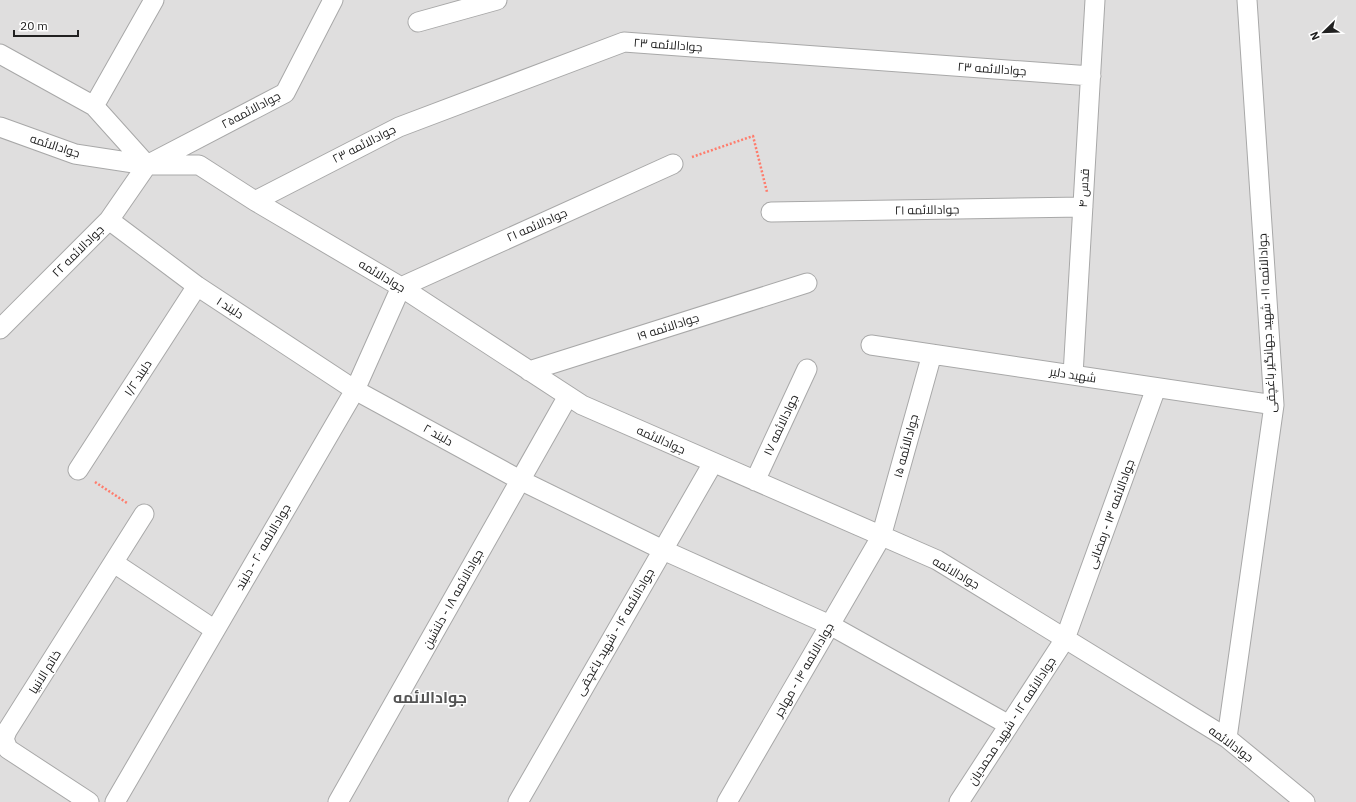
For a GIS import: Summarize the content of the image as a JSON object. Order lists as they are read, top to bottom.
{
  "streets": {
    "street": [
      "جوادالائمه ۲۳",
      "جوادالائمه۲۵",
      "جوادالائمه",
      "قدس ۴",
      "جوادالائمه ۲۱",
      "جوادالائمه ۲۲",
      "دلبند ۱",
      "جوادالائمه ۱۱- شهید جهانگیر باغچقی",
      "جوادالائمه ۱۹",
      "شهید دلیر",
      "دلبند ۱/۲",
      "جوادالائمه ۱۷",
      "دلبند ۲",
      "جوادالائمه ۱۵",
      "جوادالائمه ۱۳ - رمضانی",
      "جوادالائمه ۲۰ - دلبند",
      "جوادالائمه ۱۸ - دلنشین",
      "جوادالائمه ۱۶ - شهید باغچقی",
      "جوادالائمه ۱۴ - مهاجر",
      "خاتم الانبیا",
      "جوادالائمه ۱۲ - شهید محمدیان"
    ]
  },
  "crossings": [
    ["جوادالائمه ۲۳", "جوادالائمه"],
    ["جوادالائمه ۲۳", "قدس ۴"],
    ["جوادالائمه۲۵", "جوادالائمه"],
    ["جوادالائمه۲۵", "جوادالائمه ۲۲"],
    ["جوادالائمه", "جوادالائمه ۲۱"],
    ["جوادالائمه", "جوادالائمه ۲۲"],
    ["جوادالائمه", "جوادالائمه ۱۱- شهید جهانگیر باغچقی"],
    ["جوادالائمه", "جوادالائمه ۱۹"],
    ["جوادالائمه", "جوادالائمه ۱۷"],
    ["جوادالائمه", "جوادالائمه ۱۵"],
    ["جوادالائمه", "جوادالائمه ۱۳ - رمضانی"],
    ["جوادالائمه", "جوادالائمه ۲۰ - دلبند"],
    ["جوادالائمه", "جوادالائمه ۱۸ - دلنشین"],
    ["جوادالائمه", "جوادالائمه ۱۶ - شهید باغچقی"],
    ["جوادالائمه", "جوادالائمه ۱۴ - مهاجر"],
    ["جوادالائمه", "جوادالائمه ۱۲ - شهید محمدیان"],
    ["قدس ۴", "جوادالائمه ۲۱"],
    ["قدس ۴", "شهید دلیر"],
    ["جوادالائمه ۲۱", "جوادالائمه ۲۰ - دلبند"],
    ["جوادالائمه ۲۲", "دلبند ۱"],
    ["دلبند ۱", "دلبند ۱/۲"],
    ["دلبند ۱", "دلبند ۲"],
    ["دلبند ۱", "جوادالائمه ۲۰ - دلبند"],
    ["جوادالائمه ۱۱- شهید جهانگیر باغچقی", "شهید دلیر"],
    ["شهید دلیر", "جوادالائمه ۱۵"],
    ["شهید دلیر", "جوادالائمه ۱۳ - رمضانی"],
    ["دلبند ۲", "جوادالائمه ۲۰ - دلبند"],
    ["دلبند ۲", "جوادالائمه ۱۸ - دلنشین"],
    ["دلبند ۲", "جوادالائمه ۱۶ - شهید باغچقی"],
    ["دلبند ۲", "جوادالائمه ۱۴ - مهاجر"],
    ["دلبند ۲", "جوادالائمه ۱۲ - شهید محمدیان"],
    ["جوادالائمه ۱۵", "جوادالائمه ۱۴ - مهاجر"],
    ["جوادالائمه ۱۳ - رمضانی", "جوادالائمه ۱۲ - شهید محمدیان"]
  ],
  "districts": ["جوادالائمه"],
  "scale_bar": "20 m",
  "north": "bottom left"
}
